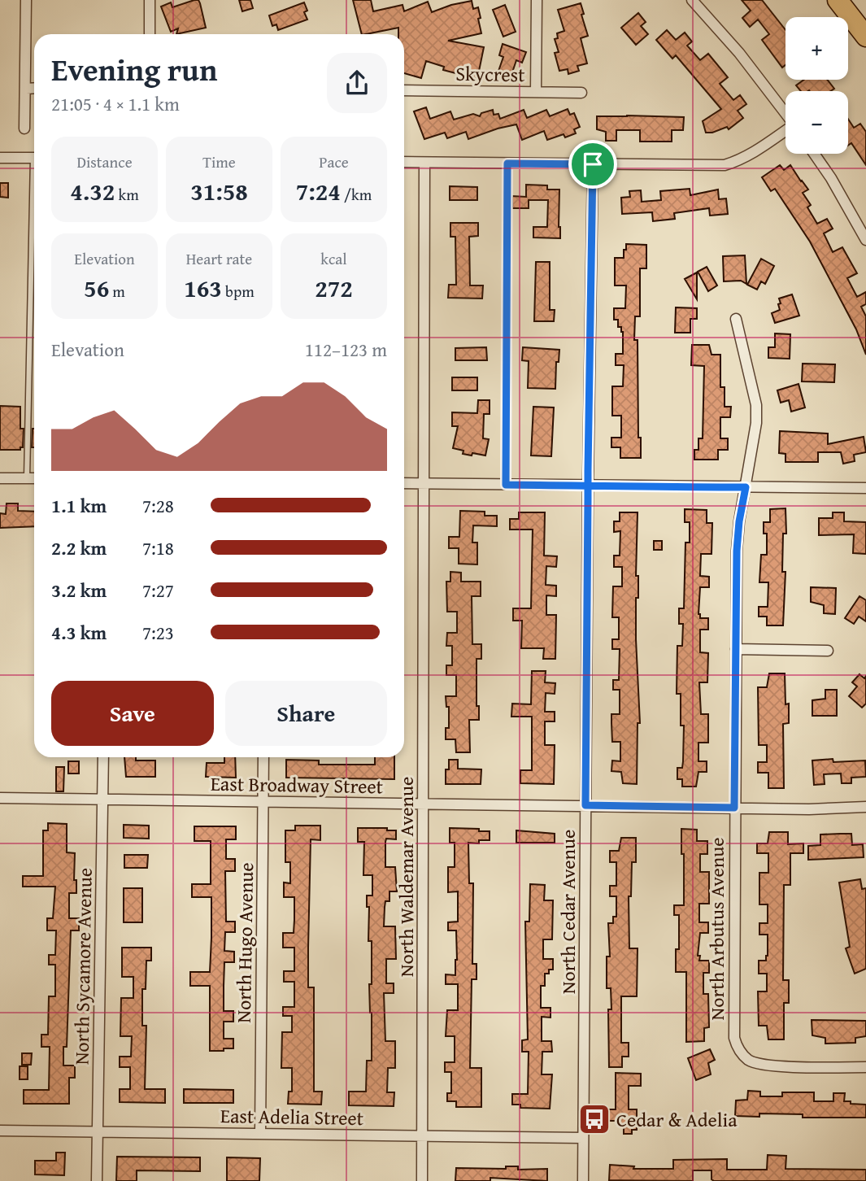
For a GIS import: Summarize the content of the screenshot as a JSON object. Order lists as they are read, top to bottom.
{
  "streets": {
    "street": [
      "Skycrest",
      "East Broadway Street",
      "North Waldemar Avenue",
      "North Cedar Avenue",
      "North Arbutus Avenue",
      "North Hugo Avenue",
      "North Sycamore Avenue",
      "East Adelia Street"
    ]
  },
  "crossings": [
    ["East Broadway Street", "North Waldemar Avenue"],
    ["East Broadway Street", "North Cedar Avenue"],
    ["East Broadway Street", "North Arbutus Avenue"],
    ["East Broadway Street", "North Hugo Avenue"],
    ["East Broadway Street", "North Sycamore Avenue"],
    ["North Waldemar Avenue", "East Adelia Street"],
    ["North Cedar Avenue", "East Adelia Street"],
    ["North Hugo Avenue", "East Adelia Street"],
    ["North Sycamore Avenue", "East Adelia Street"]
  ],
  "places": {
    "bus stop": ["Cedar & Adelia"]
  },
  "page": {
    "map_buttons": ["+", "−"],
    "heading": ["Evening run", "21:05 · 4 × 1.1 km"],
    "stats": [
      ["Distance", "4.32 km"],
      ["Time", "31:58"],
      ["Pace", "7:24 /km"],
      ["Elevation", "56 m"],
      ["Heart rate", "163 bpm"],
      ["kcal", "272"]
    ],
    "chart": ["Elevation", "112–123 m"],
    "list": [
      {
        "name": "1.1 km",
        "note": "7:28"
      },
      {
        "name": "2.2 km",
        "note": "7:18"
      },
      {
        "name": "3.2 km",
        "note": "7:27"
      },
      {
        "name": "4.3 km",
        "note": "7:23"
      }
    ],
    "buttons": ["Save", "Share"]
  }
}
